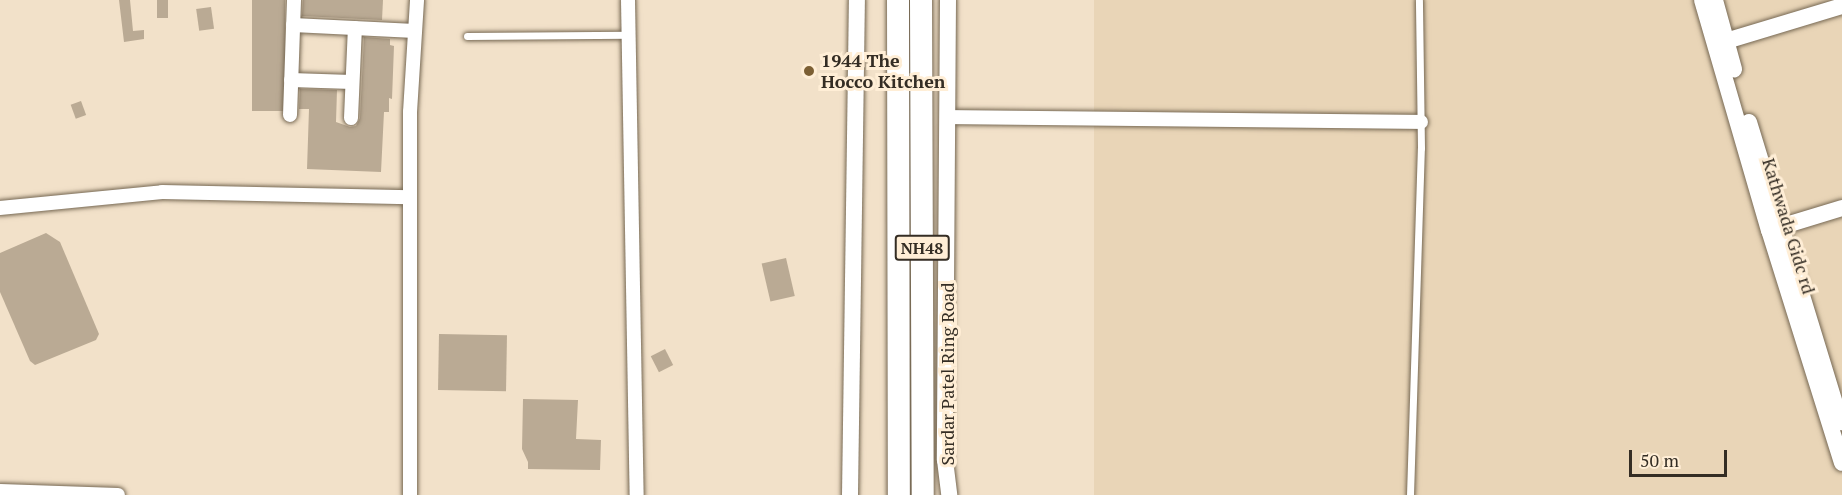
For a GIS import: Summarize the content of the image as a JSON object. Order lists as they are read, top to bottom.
{
  "streets": {
    "highway": ["NH48", "Sardar Patel Ring Road"],
    "street": ["Kathwada Gidc rd"]
  },
  "places": ["1944 The Hocco Kitchen"],
  "scale_bar": "50 m"
}
